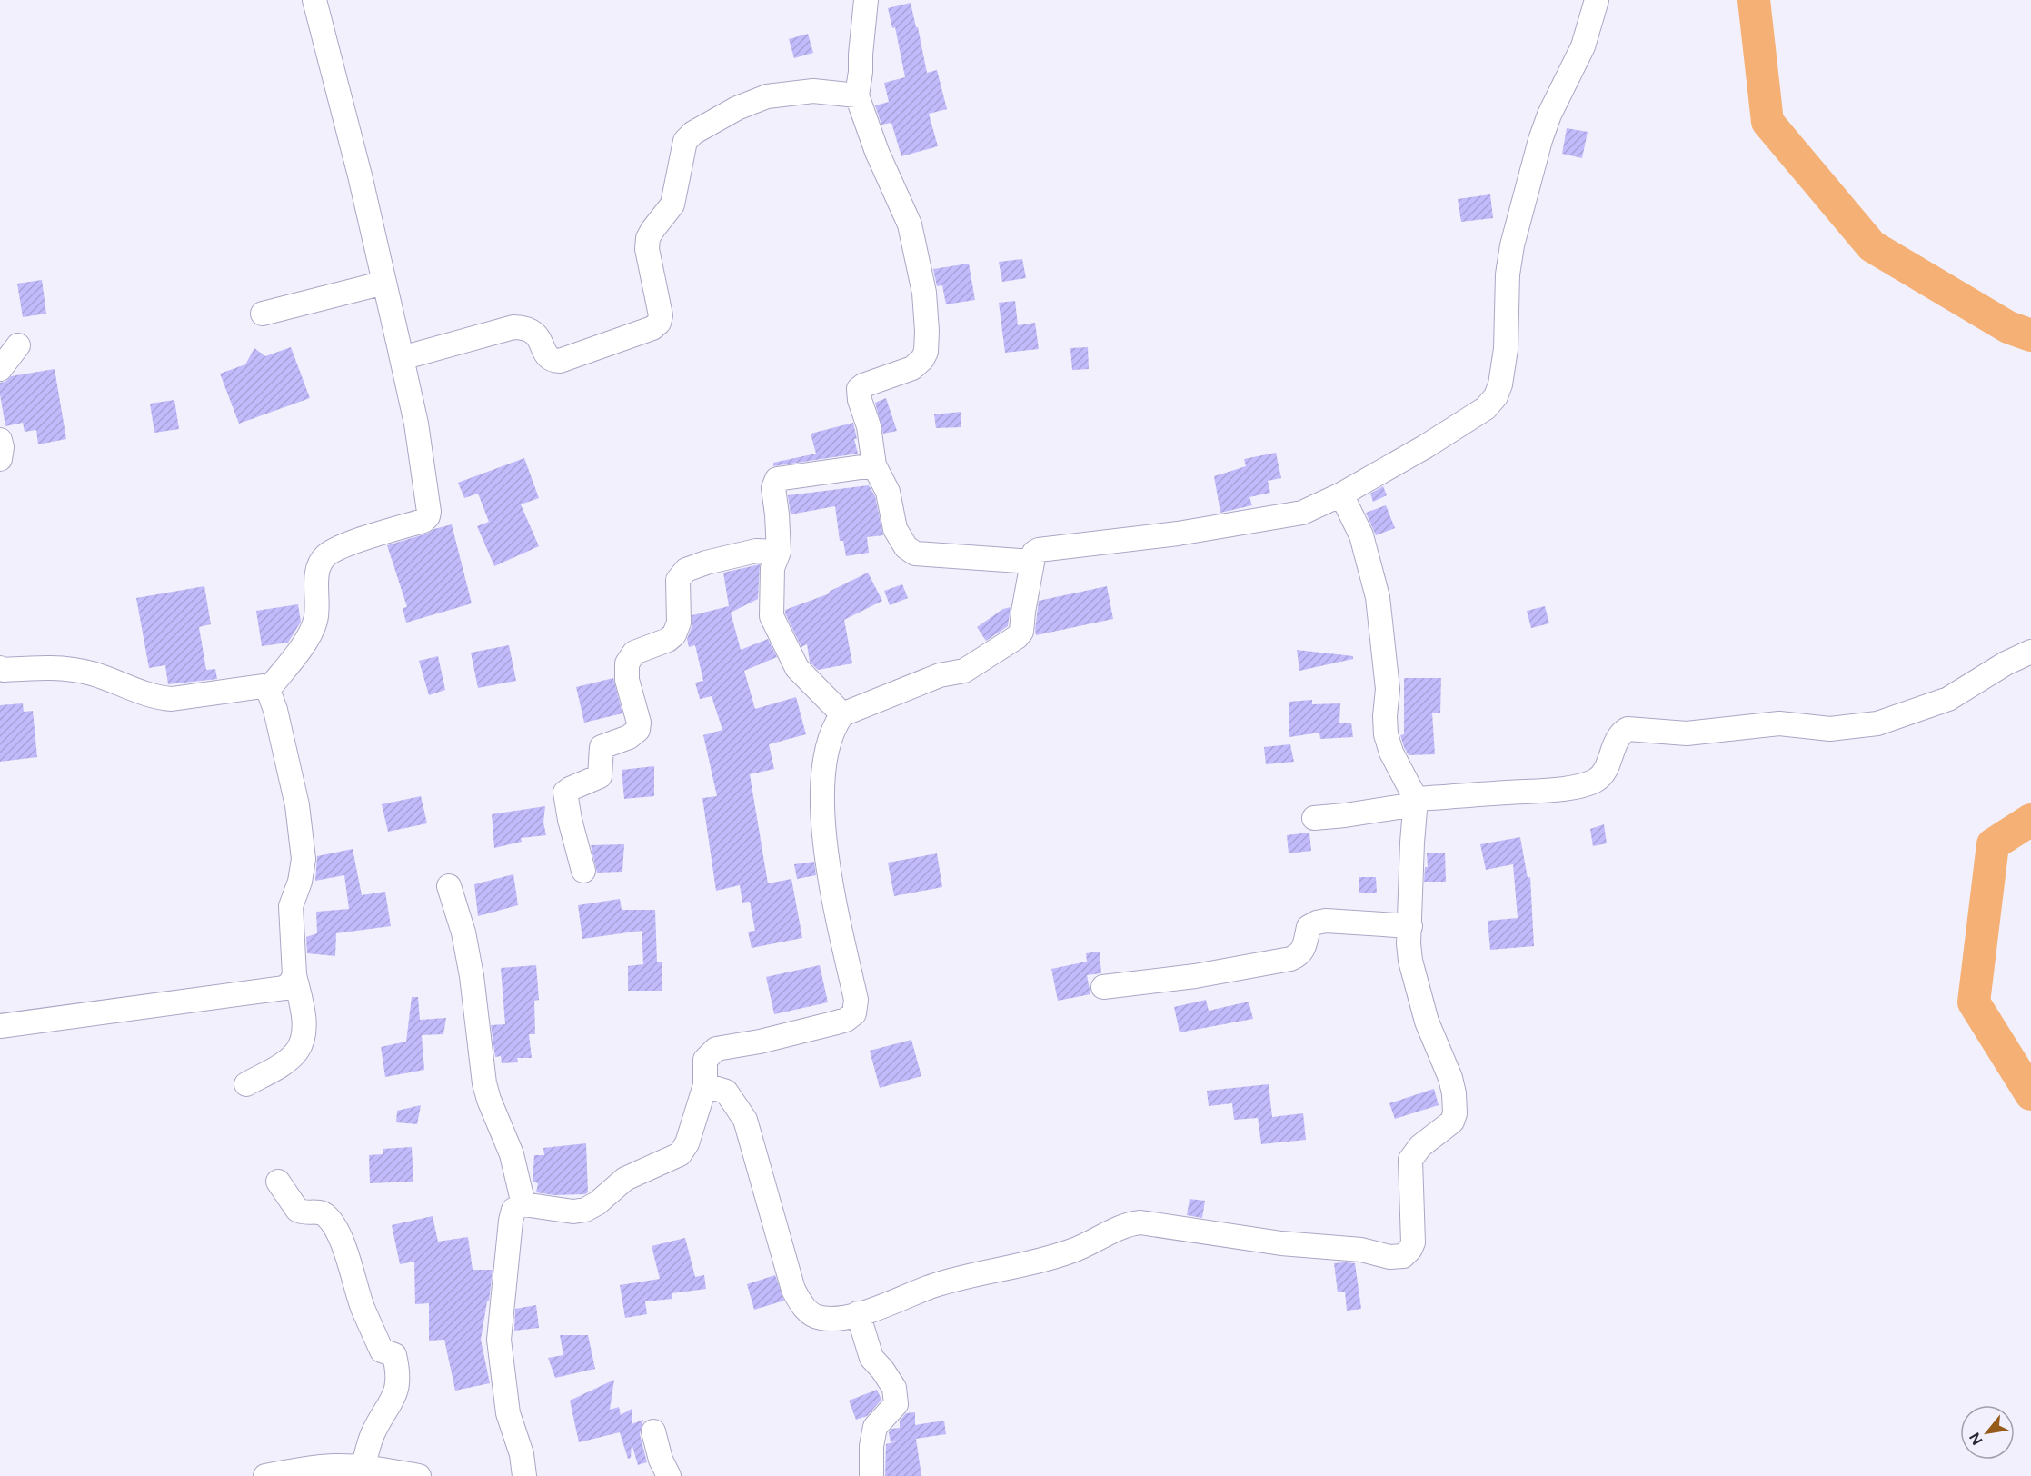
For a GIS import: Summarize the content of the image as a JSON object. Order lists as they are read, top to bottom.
{
  "north": "bottom left"
}
